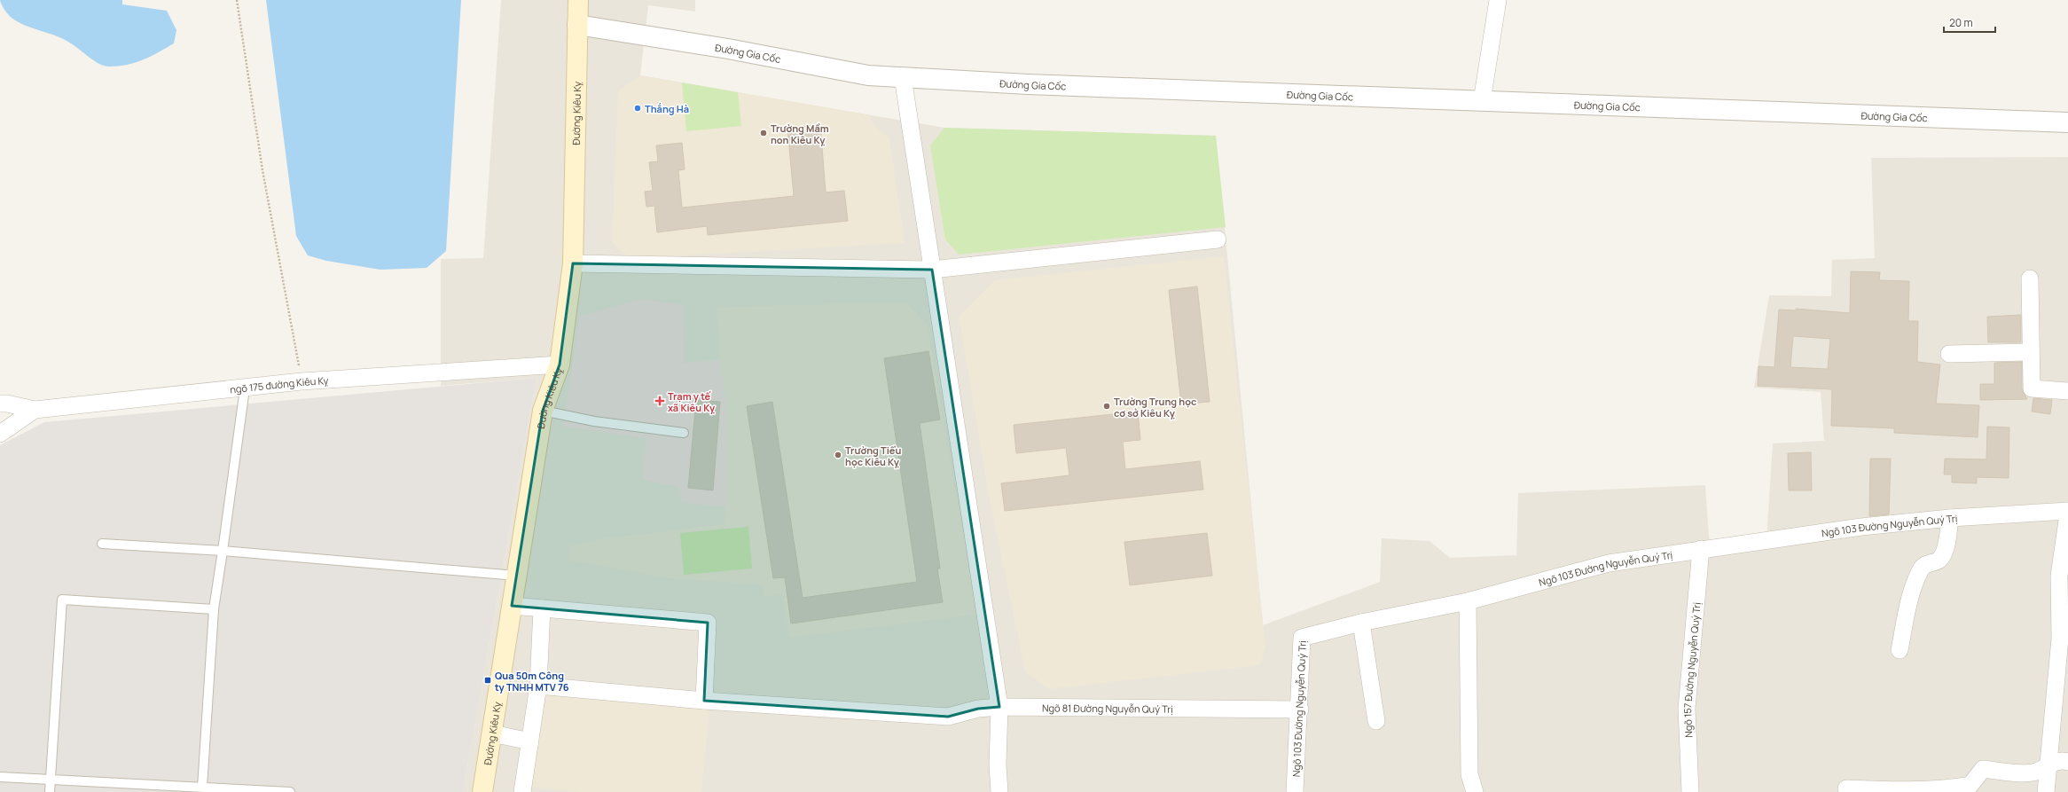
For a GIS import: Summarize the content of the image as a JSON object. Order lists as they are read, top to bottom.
{
  "streets": {
    "main road": ["Đường Kiêu Kỵ"],
    "street": [
      "Đường Gia Cốc",
      "ngõ 175 đường Kiêu Kỵ",
      "Ngõ 103 Đường Nguyễn Quý Trị",
      "Ngõ 157 Đường Nguyễn Quý Trị",
      "Ngõ 81 Đường Nguyễn Quý Trị"
    ]
  },
  "crossings": [
    ["Đường Gia Cốc", "Đường Kiêu Kỵ"],
    ["Đường Kiêu Kỵ", "ngõ 175 đường Kiêu Kỵ"],
    ["Ngõ 103 Đường Nguyễn Quý Trị", "Ngõ 157 Đường Nguyễn Quý Trị"],
    ["Ngõ 103 Đường Nguyễn Quý Trị", "Ngõ 81 Đường Nguyễn Quý Trị"]
  ],
  "places": {
    "other": [
      "Thắng Hà",
      "Trường Mầm non Kiêu Kỵ",
      "Trường Trung học cơ sở Kiêu Kỵ",
      "Trường Tiểu học Kiêu Kỵ"
    ],
    "health": ["Trạm y tế xã Kiêu Kỵ"],
    "transit": ["Qua 50m Công ty TNHH MTV 76"]
  },
  "scale_bar": "20 m"
}
